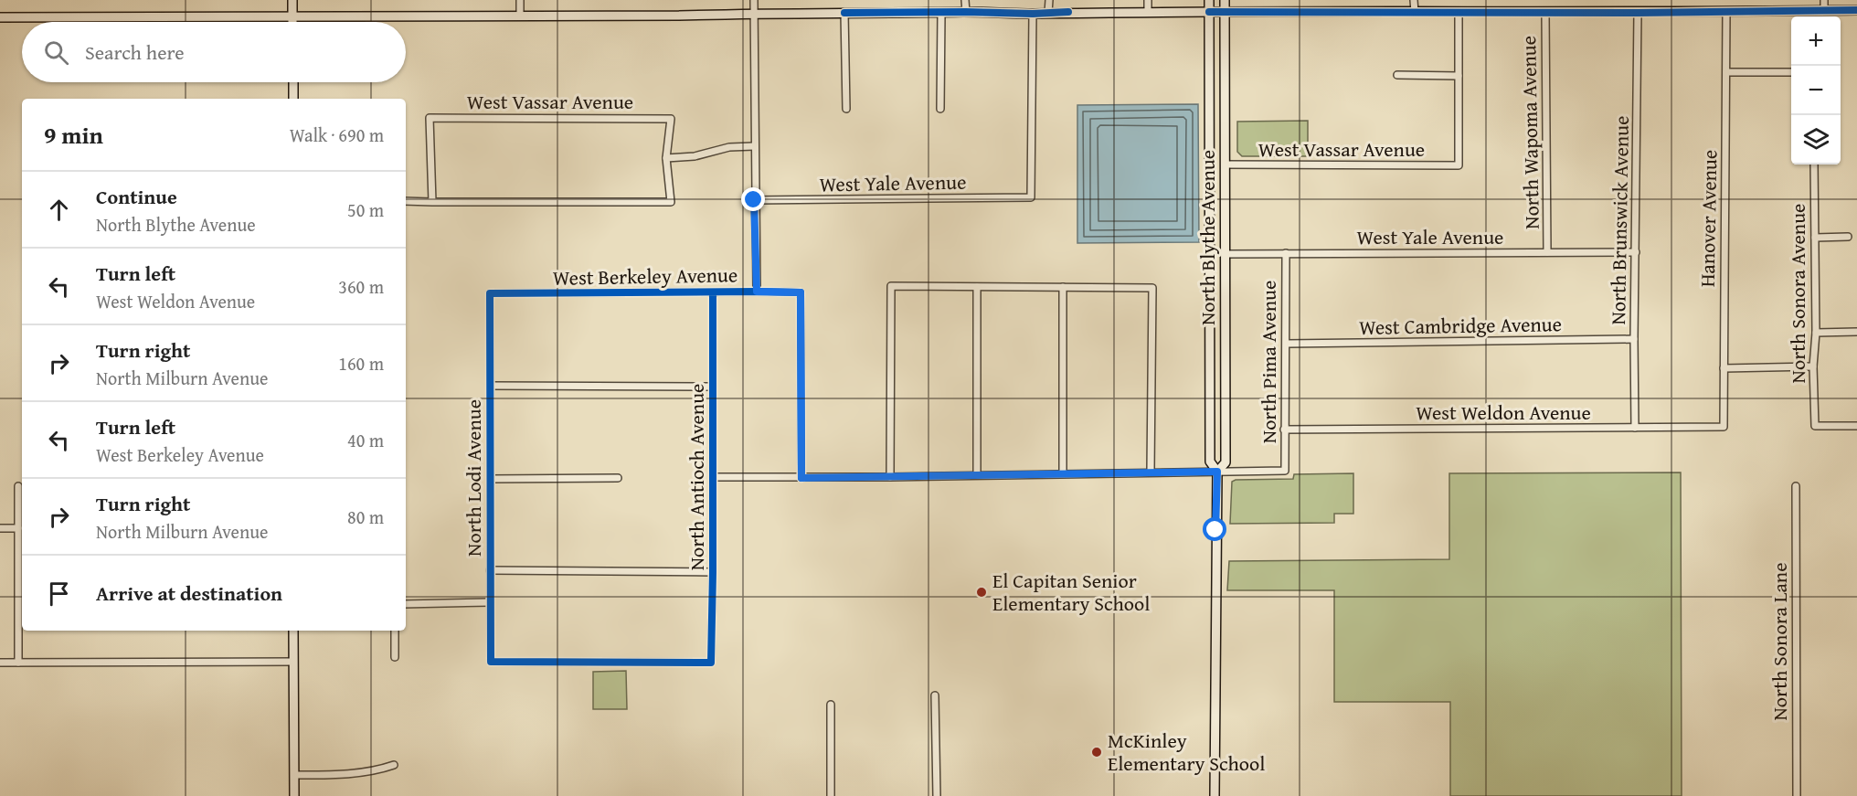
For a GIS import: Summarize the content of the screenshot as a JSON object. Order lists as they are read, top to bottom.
{
  "streets": {
    "main road": ["North Blythe Avenue"],
    "street": [
      "West Vassar Avenue",
      "North Wapoma Avenue",
      "West Yale Avenue",
      "Hanover Avenue",
      "North Brunswick Avenue",
      "West Berkeley Avenue",
      "North Sonora Avenue",
      "West Cambridge Avenue",
      "North Pima Avenue",
      "West Weldon Avenue",
      "North Antioch Avenue",
      "North Lodi Avenue",
      "North Sonora Lane"
    ]
  },
  "crossings": [
    ["West Vassar Avenue", "North Blythe Avenue"],
    ["North Wapoma Avenue", "West Yale Avenue"],
    ["West Yale Avenue", "North Brunswick Avenue"],
    ["West Yale Avenue", "North Blythe Avenue"],
    ["West Yale Avenue", "North Pima Avenue"],
    ["Hanover Avenue", "West Weldon Avenue"],
    ["North Brunswick Avenue", "West Cambridge Avenue"],
    ["North Brunswick Avenue", "West Weldon Avenue"],
    ["North Blythe Avenue", "North Pima Avenue"],
    ["West Berkeley Avenue", "North Antioch Avenue"],
    ["West Berkeley Avenue", "North Lodi Avenue"],
    ["West Cambridge Avenue", "North Pima Avenue"],
    ["North Pima Avenue", "West Weldon Avenue"],
    ["North Antioch Avenue", "North Lodi Avenue"]
  ],
  "places": ["El Capitan Senior Elementary School", "McKinley Elementary School"],
  "page": {
    "map_buttons": ["+", "−"],
    "search": "Search here",
    "heading": ["9 min", "Walk · 690 m"],
    "list": [
      ["Continue", "North Blythe Avenue", "50 m"],
      ["Turn left", "West Weldon Avenue", "360 m"],
      ["Turn right", "North Milburn Avenue", "160 m"],
      ["Turn left", "West Berkeley Avenue", "40 m"],
      ["Turn right", "North Milburn Avenue", "80 m"],
      "Arrive at destination"
    ]
  }
}
